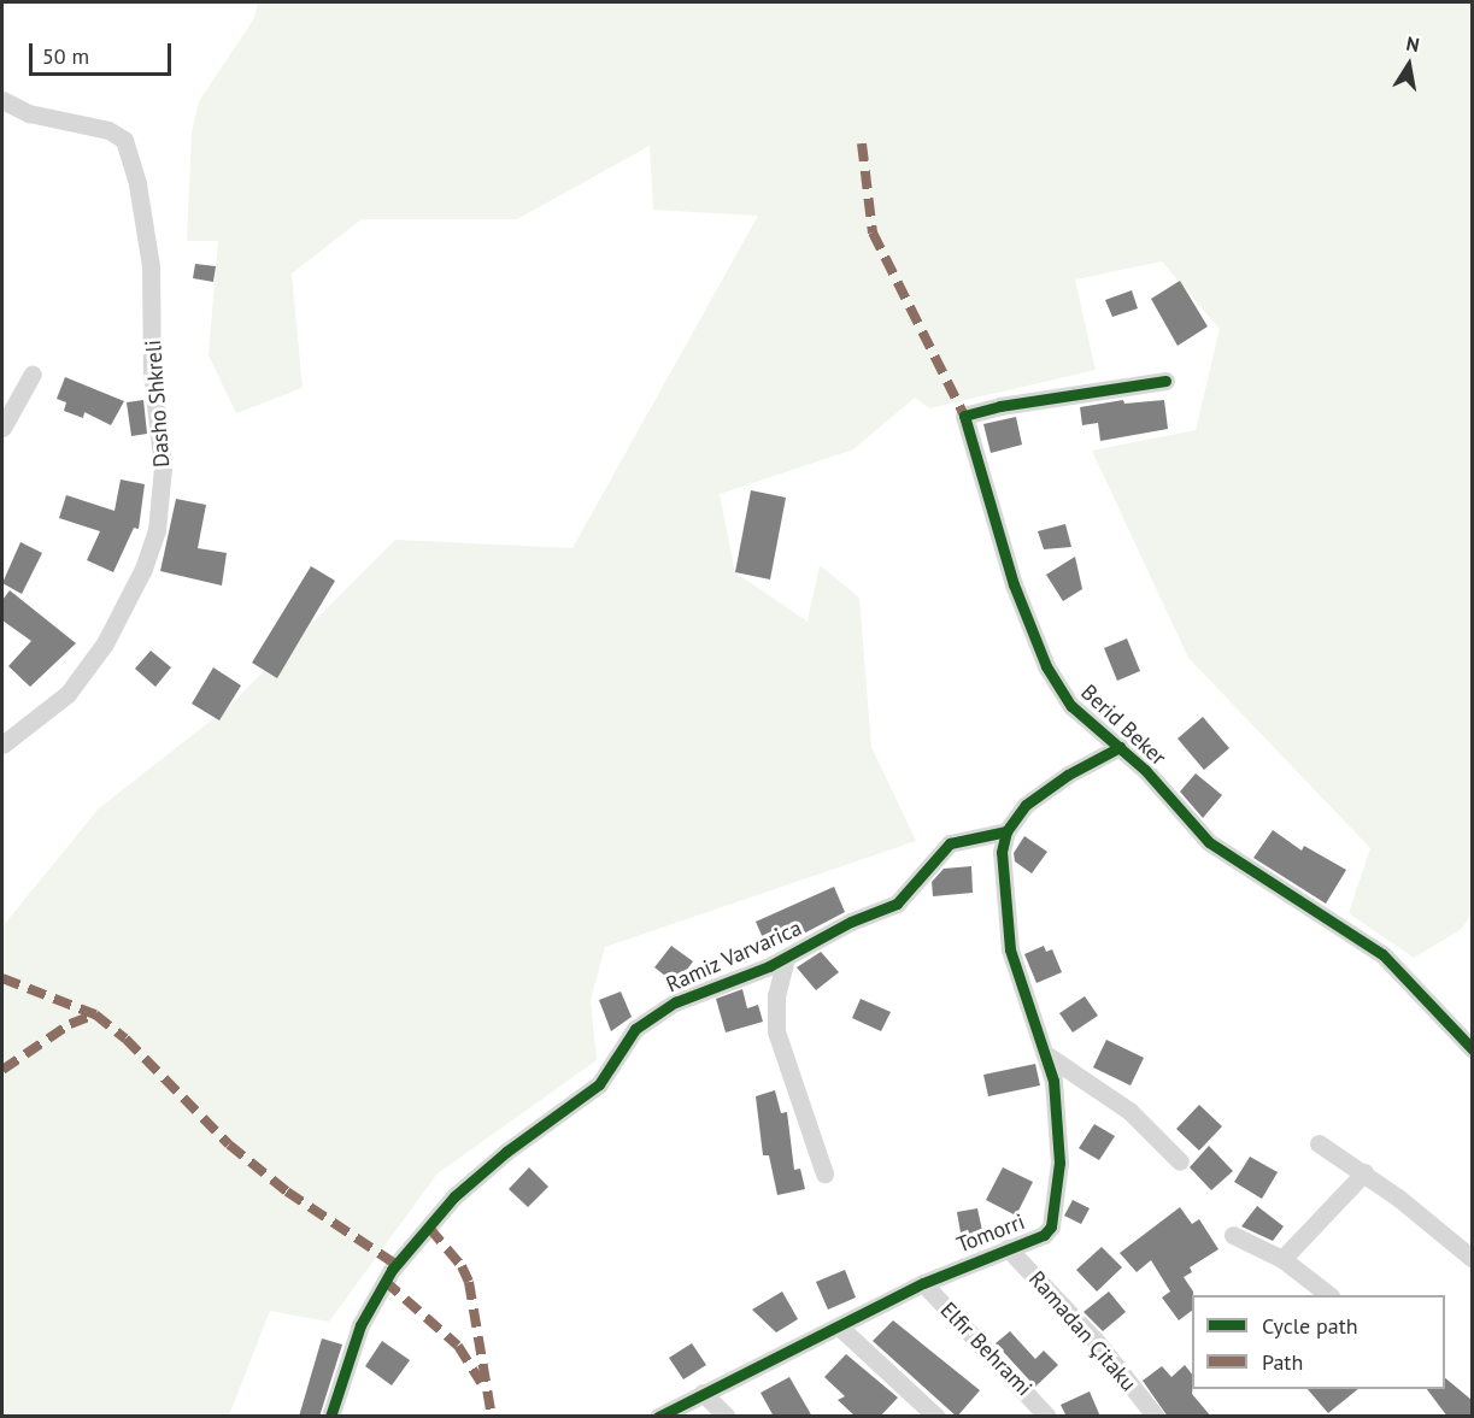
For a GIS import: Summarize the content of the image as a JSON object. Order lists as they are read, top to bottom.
{
  "streets": {
    "street": [
      "Dasho Shkreli",
      "Berid Beker",
      "Ramiz Varvarica",
      "Tomorri",
      "Ramadan Çitaku",
      "Elfir Behrami"
    ]
  },
  "crossings": [
    ["Ramiz Varvarica", "Tomorri"],
    ["Tomorri", "Ramadan Çitaku"],
    ["Tomorri", "Elfir Behrami"]
  ],
  "legend": ["Cycle path", "Path"],
  "scale_bar": "50 m",
  "north": "top"
}
